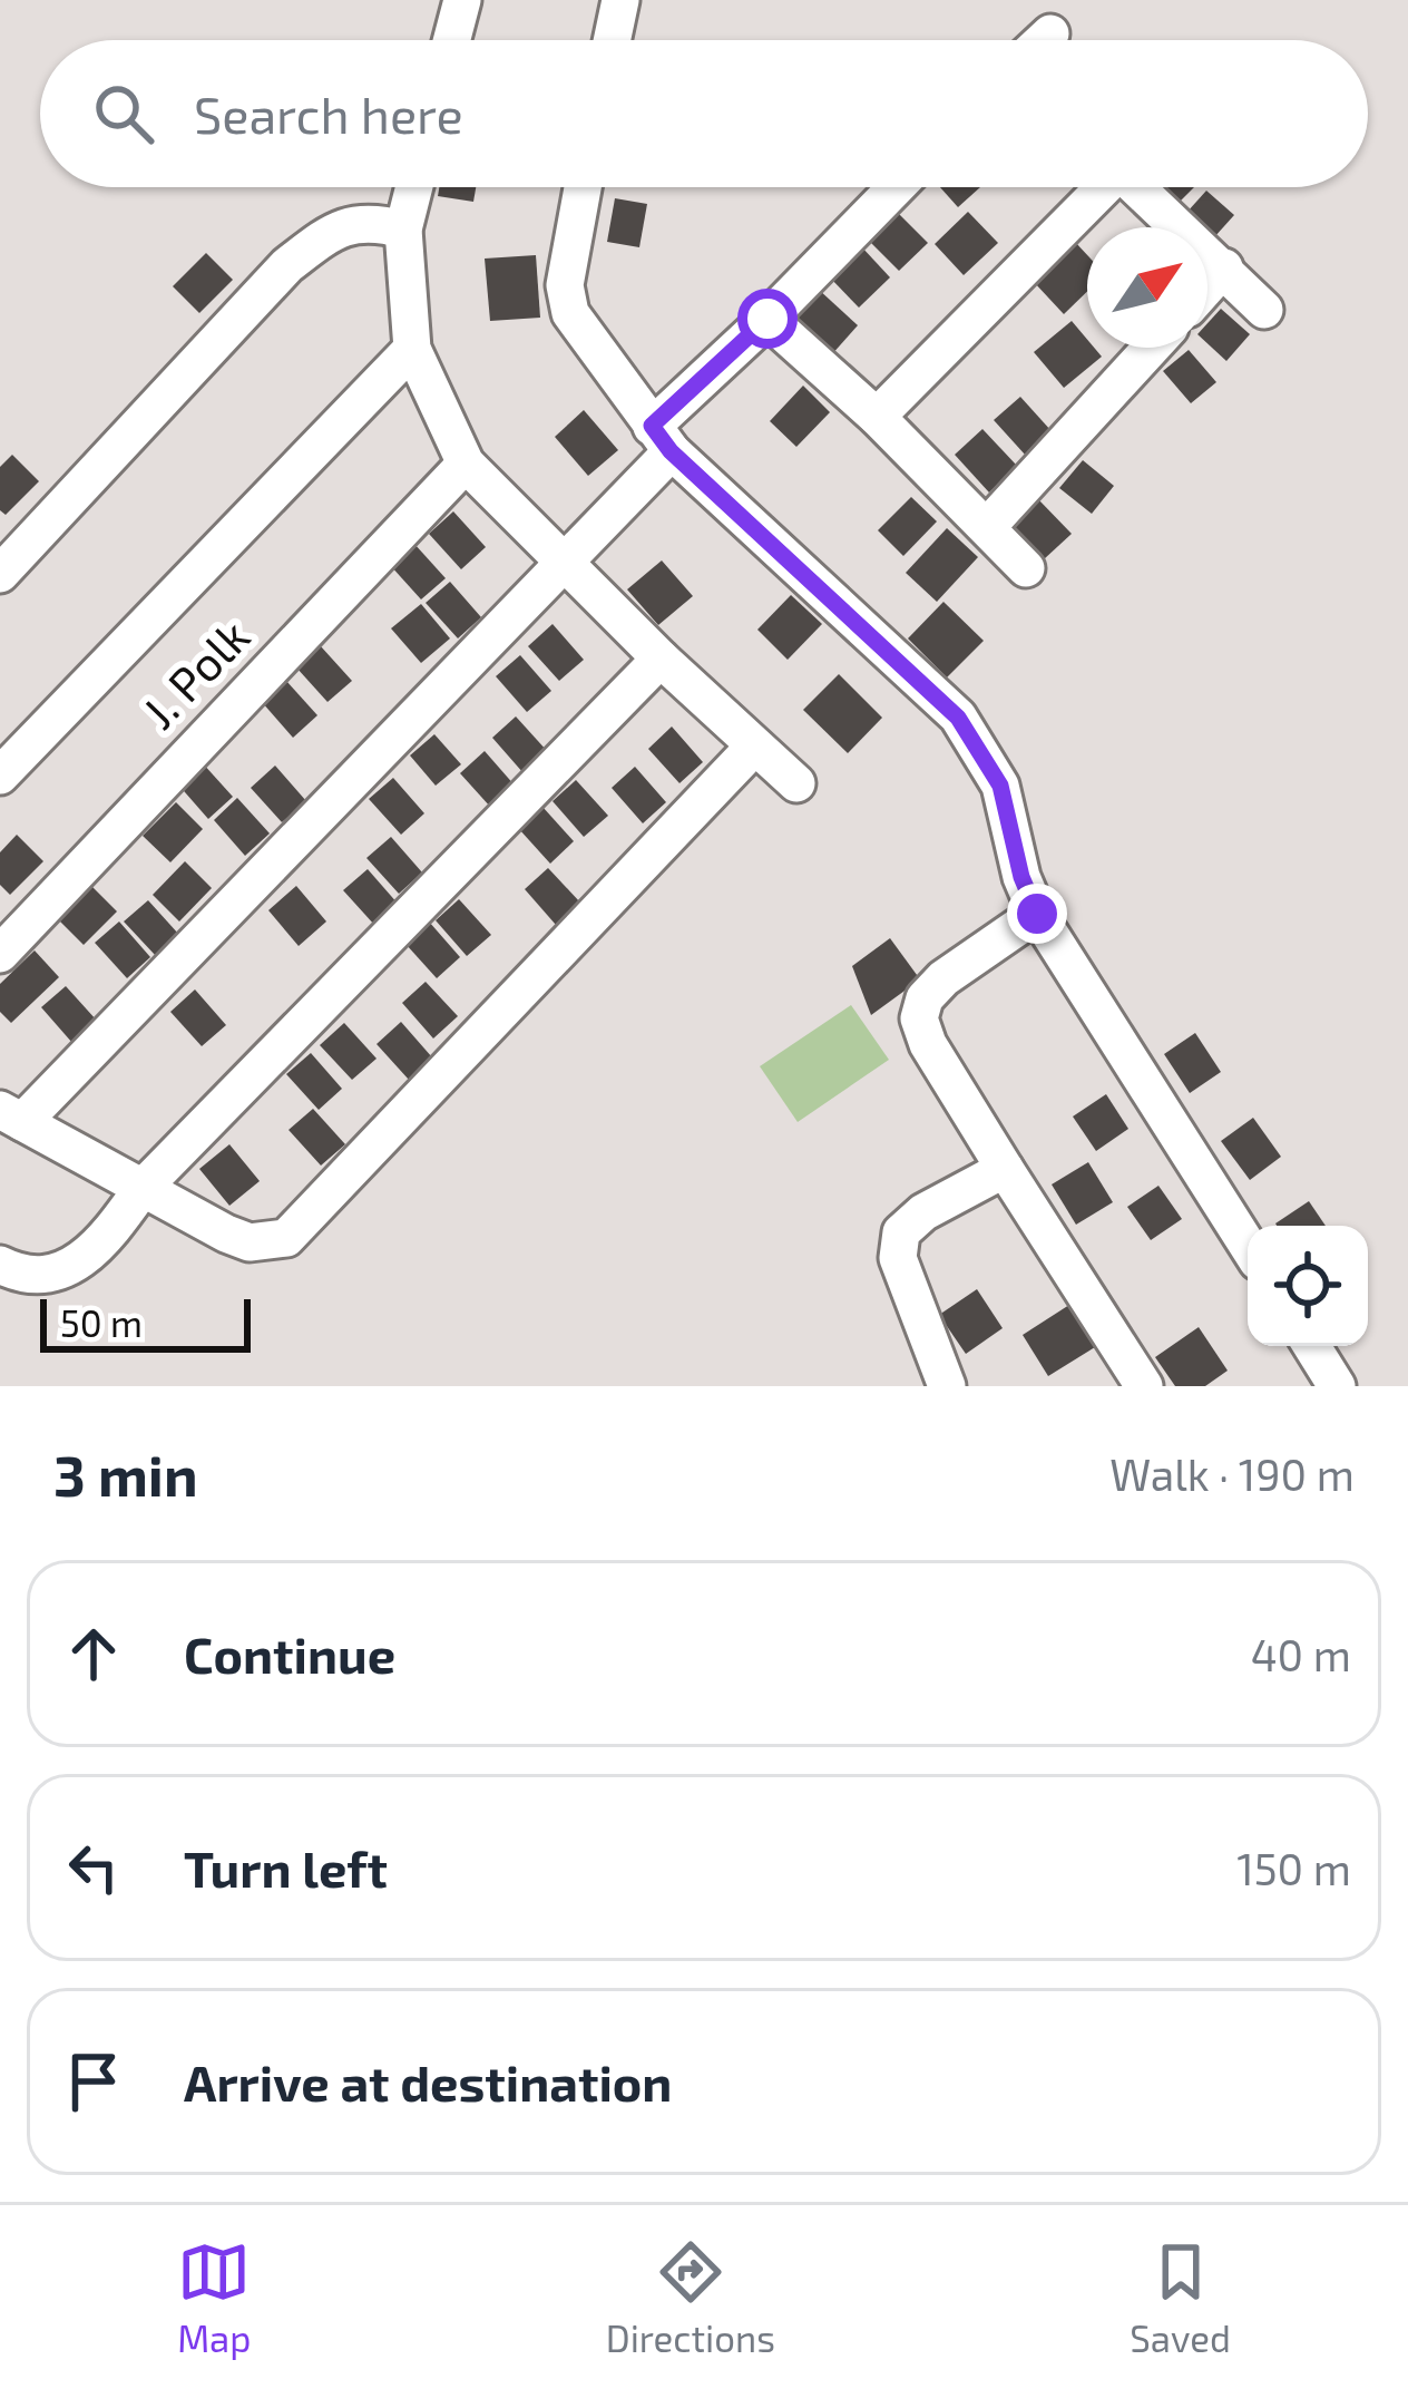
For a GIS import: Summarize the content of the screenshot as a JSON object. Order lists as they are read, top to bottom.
{
  "streets": {
    "street": ["J. Polk"]
  },
  "scale_bar": "50 m",
  "north": "top right",
  "page": {
    "search": "Search here",
    "scale": "50 m",
    "heading": ["3 min", "Walk · 190 m"],
    "list": [
      ["Continue", "40 m"],
      ["Turn left", "150 m"],
      "Arrive at destination"
    ],
    "nav": ["Map", "Directions", "Saved"]
  }
}
